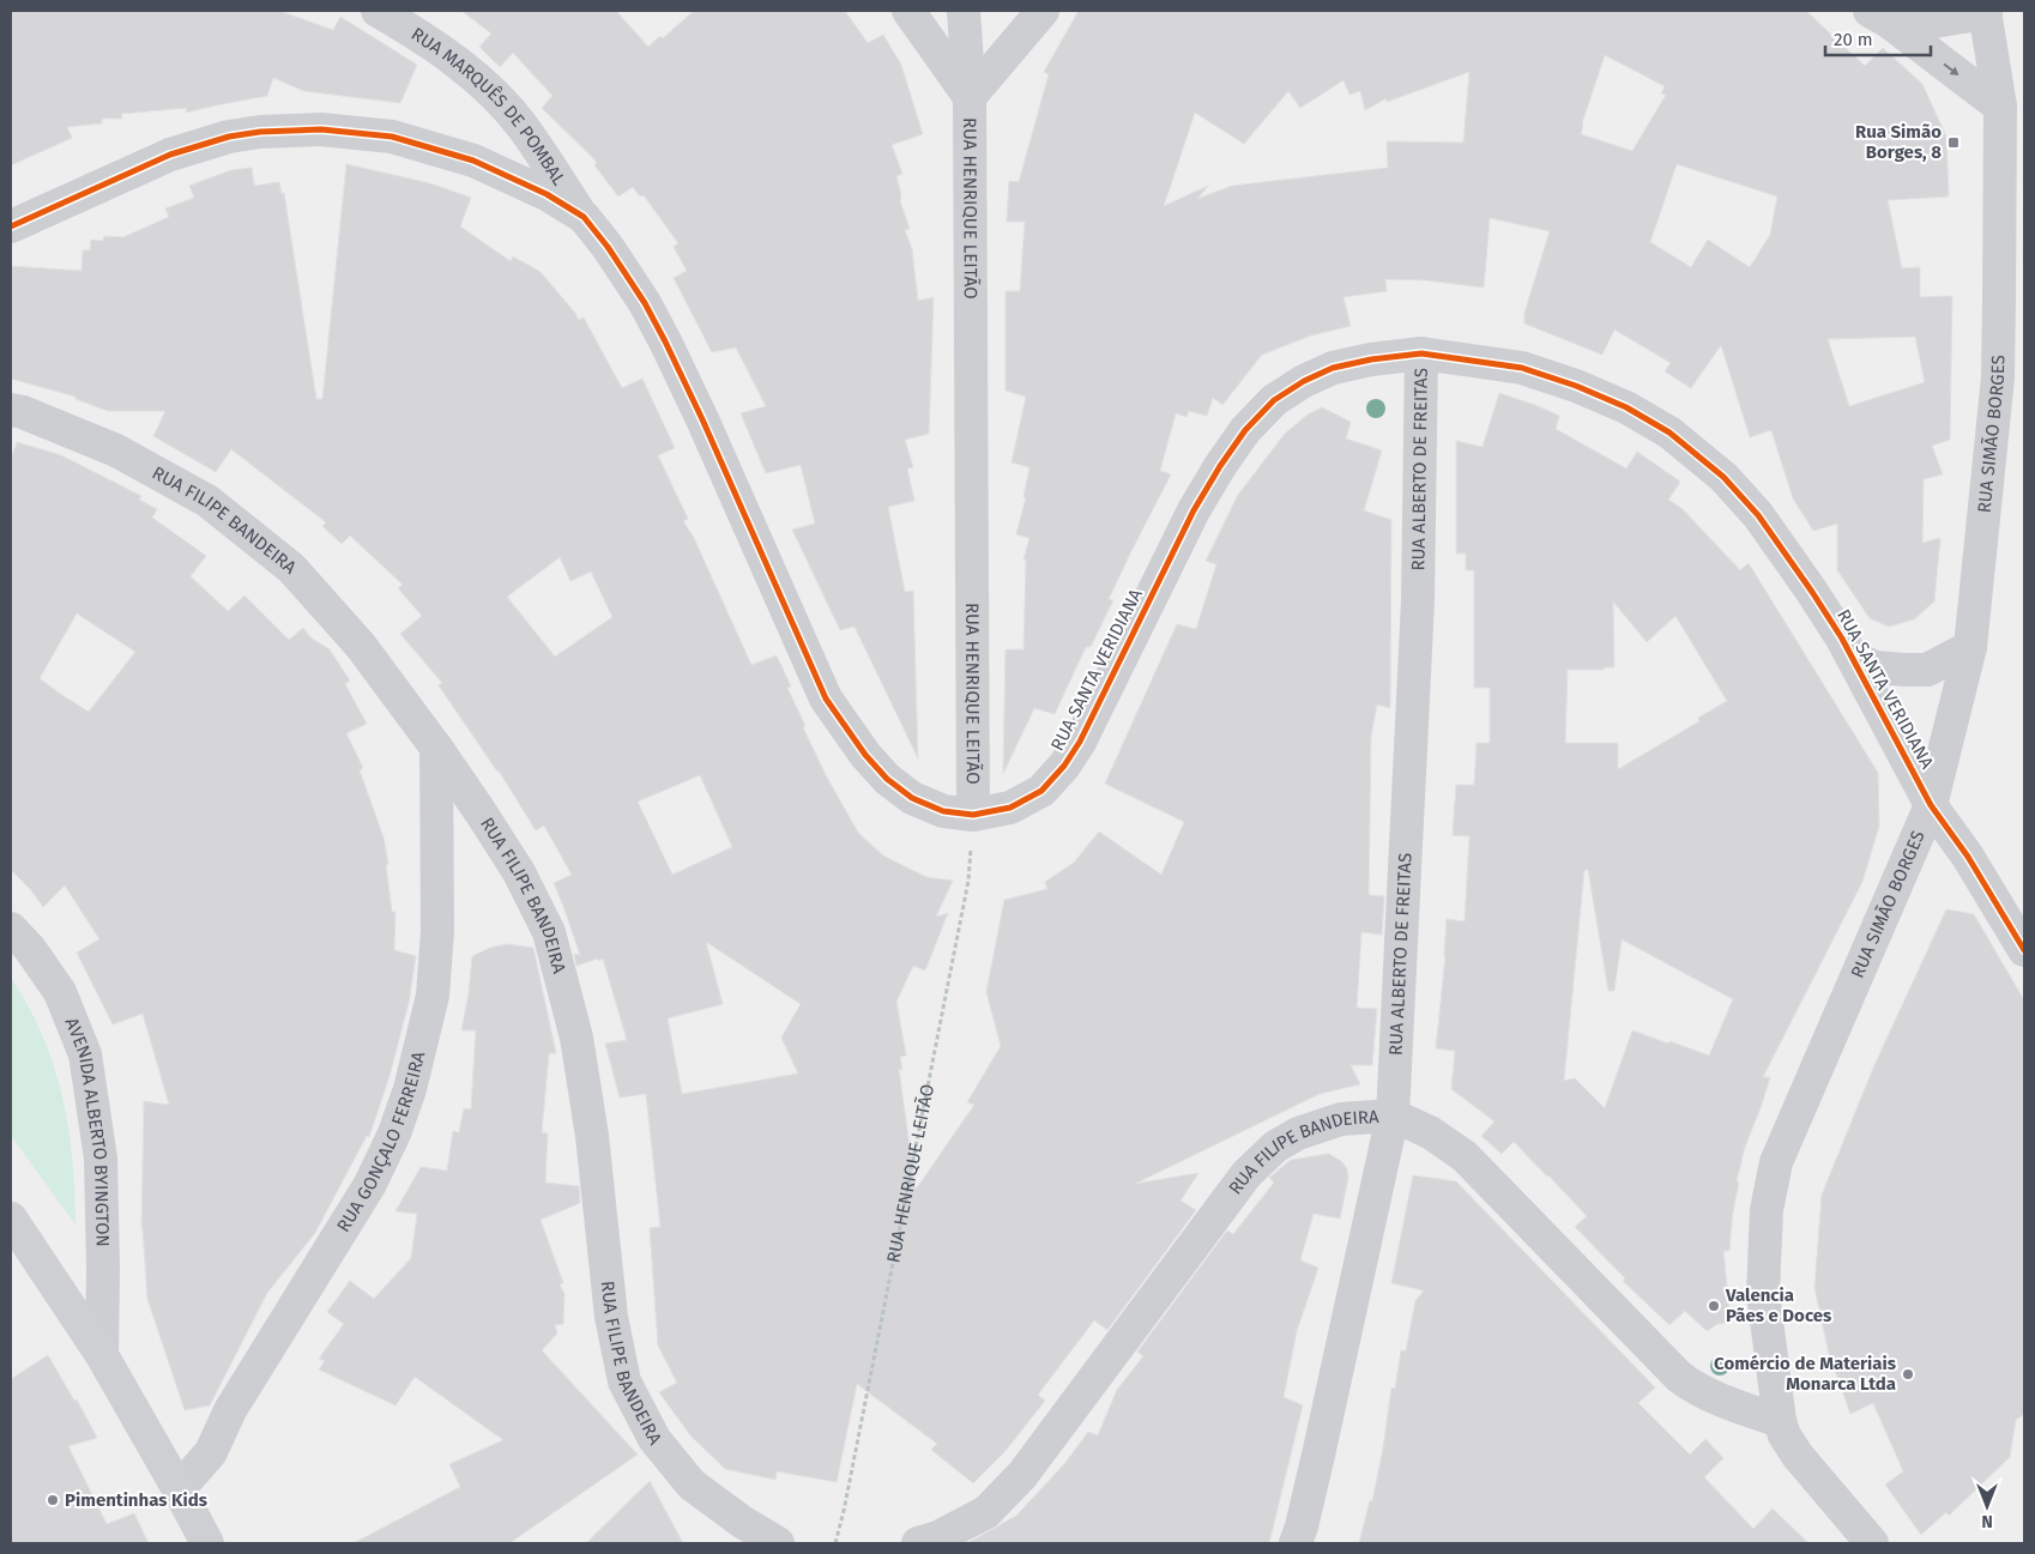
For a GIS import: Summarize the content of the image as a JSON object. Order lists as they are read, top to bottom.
{
  "streets": {
    "street": [
      "RUA MARQUÊS DE POMBAL",
      "RUA HENRIQUE LEITÃO",
      "RUA SIMÃO BORGES",
      "RUA ALBERTO DE FREITAS",
      "RUA FILIPE BANDEIRA",
      "RUA SANTA VERIDIANA",
      "AVENIDA ALBERTO BYINGTON",
      "RUA GONÇALO FERREIRA"
    ]
  },
  "crossings": [
    ["RUA MARQUÊS DE POMBAL", "RUA SANTA VERIDIANA"],
    ["RUA HENRIQUE LEITÃO", "RUA SANTA VERIDIANA"],
    ["RUA SIMÃO BORGES", "RUA FILIPE BANDEIRA"],
    ["RUA SIMÃO BORGES", "RUA SANTA VERIDIANA"],
    ["RUA ALBERTO DE FREITAS", "RUA FILIPE BANDEIRA"],
    ["RUA ALBERTO DE FREITAS", "RUA SANTA VERIDIANA"],
    ["RUA FILIPE BANDEIRA", "RUA GONÇALO FERREIRA"]
  ],
  "places": {
    "transit": ["Rua Simão Borges, 8"],
    "other": ["Valencia Pães e Doces", "Comércio de Materiais Monarca Ltda", "Pimentinhas Kids"]
  },
  "scale_bar": "20 m",
  "north": "bottom"
}
